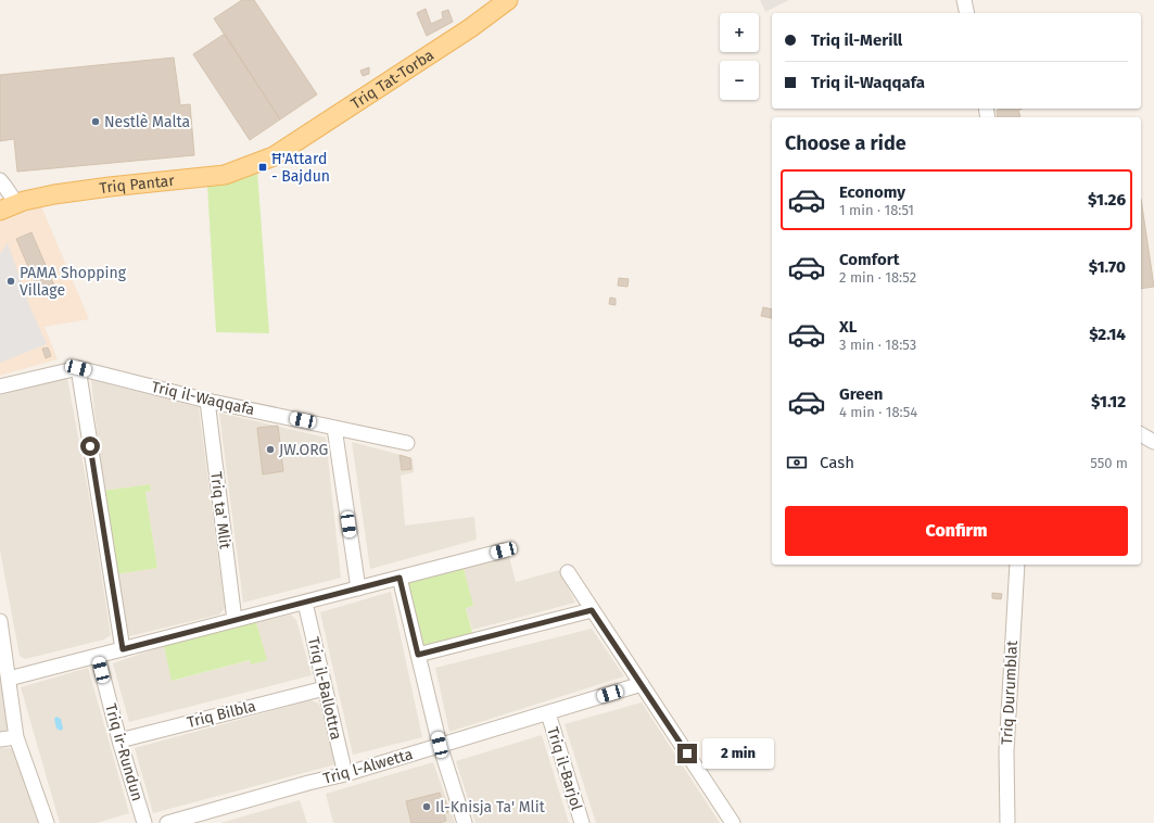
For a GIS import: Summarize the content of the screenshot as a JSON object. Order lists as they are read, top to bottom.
{
  "streets": {
    "main road": ["Triq Tat-Torba", "Triq Pantar"],
    "street": [
      "Triq il-Waqqafa",
      "Triq ta' Mlit",
      "Triq il-Ballottra",
      "Triq Durumblat",
      "Triq Bilbla",
      "Triq ir-Rundun",
      "Triq l-Alwetta",
      "Triq il-Barjol"
    ]
  },
  "crossings": [
    ["Triq Tat-Torba", "Triq Pantar"],
    ["Triq il-Waqqafa", "Triq ta' Mlit"],
    ["Triq il-Ballottra", "Triq Bilbla"],
    ["Triq il-Ballottra", "Triq l-Alwetta"],
    ["Triq Bilbla", "Triq ir-Rundun"],
    ["Triq l-Alwetta", "Triq il-Barjol"]
  ],
  "places": {
    "other": [
      "Nestlè Malta",
      "PAMA Shopping Village",
      "JW.ORG",
      "Il-Knisja Ta' Mlit"
    ],
    "transit": ["Ħ'Attard - Bajdun"]
  },
  "page": {
    "map_buttons": ["+", "−"],
    "banner": ["Triq il-Merill", "Triq il-Waqqafa"],
    "heading": "Choose a ride",
    "list": [
      {
        "name": "Economy",
        "note": "1 min · 18:51",
        "value": "$1.26"
      },
      {
        "name": "Comfort",
        "note": "2 min · 18:52",
        "value": "$1.70"
      },
      {
        "name": "XL",
        "note": "3 min · 18:53",
        "value": "$2.14"
      },
      {
        "name": "Green",
        "note": "4 min · 18:54",
        "value": "$1.12"
      }
    ],
    "pay": ["Cash", "550 m"],
    "buttons": "Confirm",
    "bubble": "2 min"
  }
}
